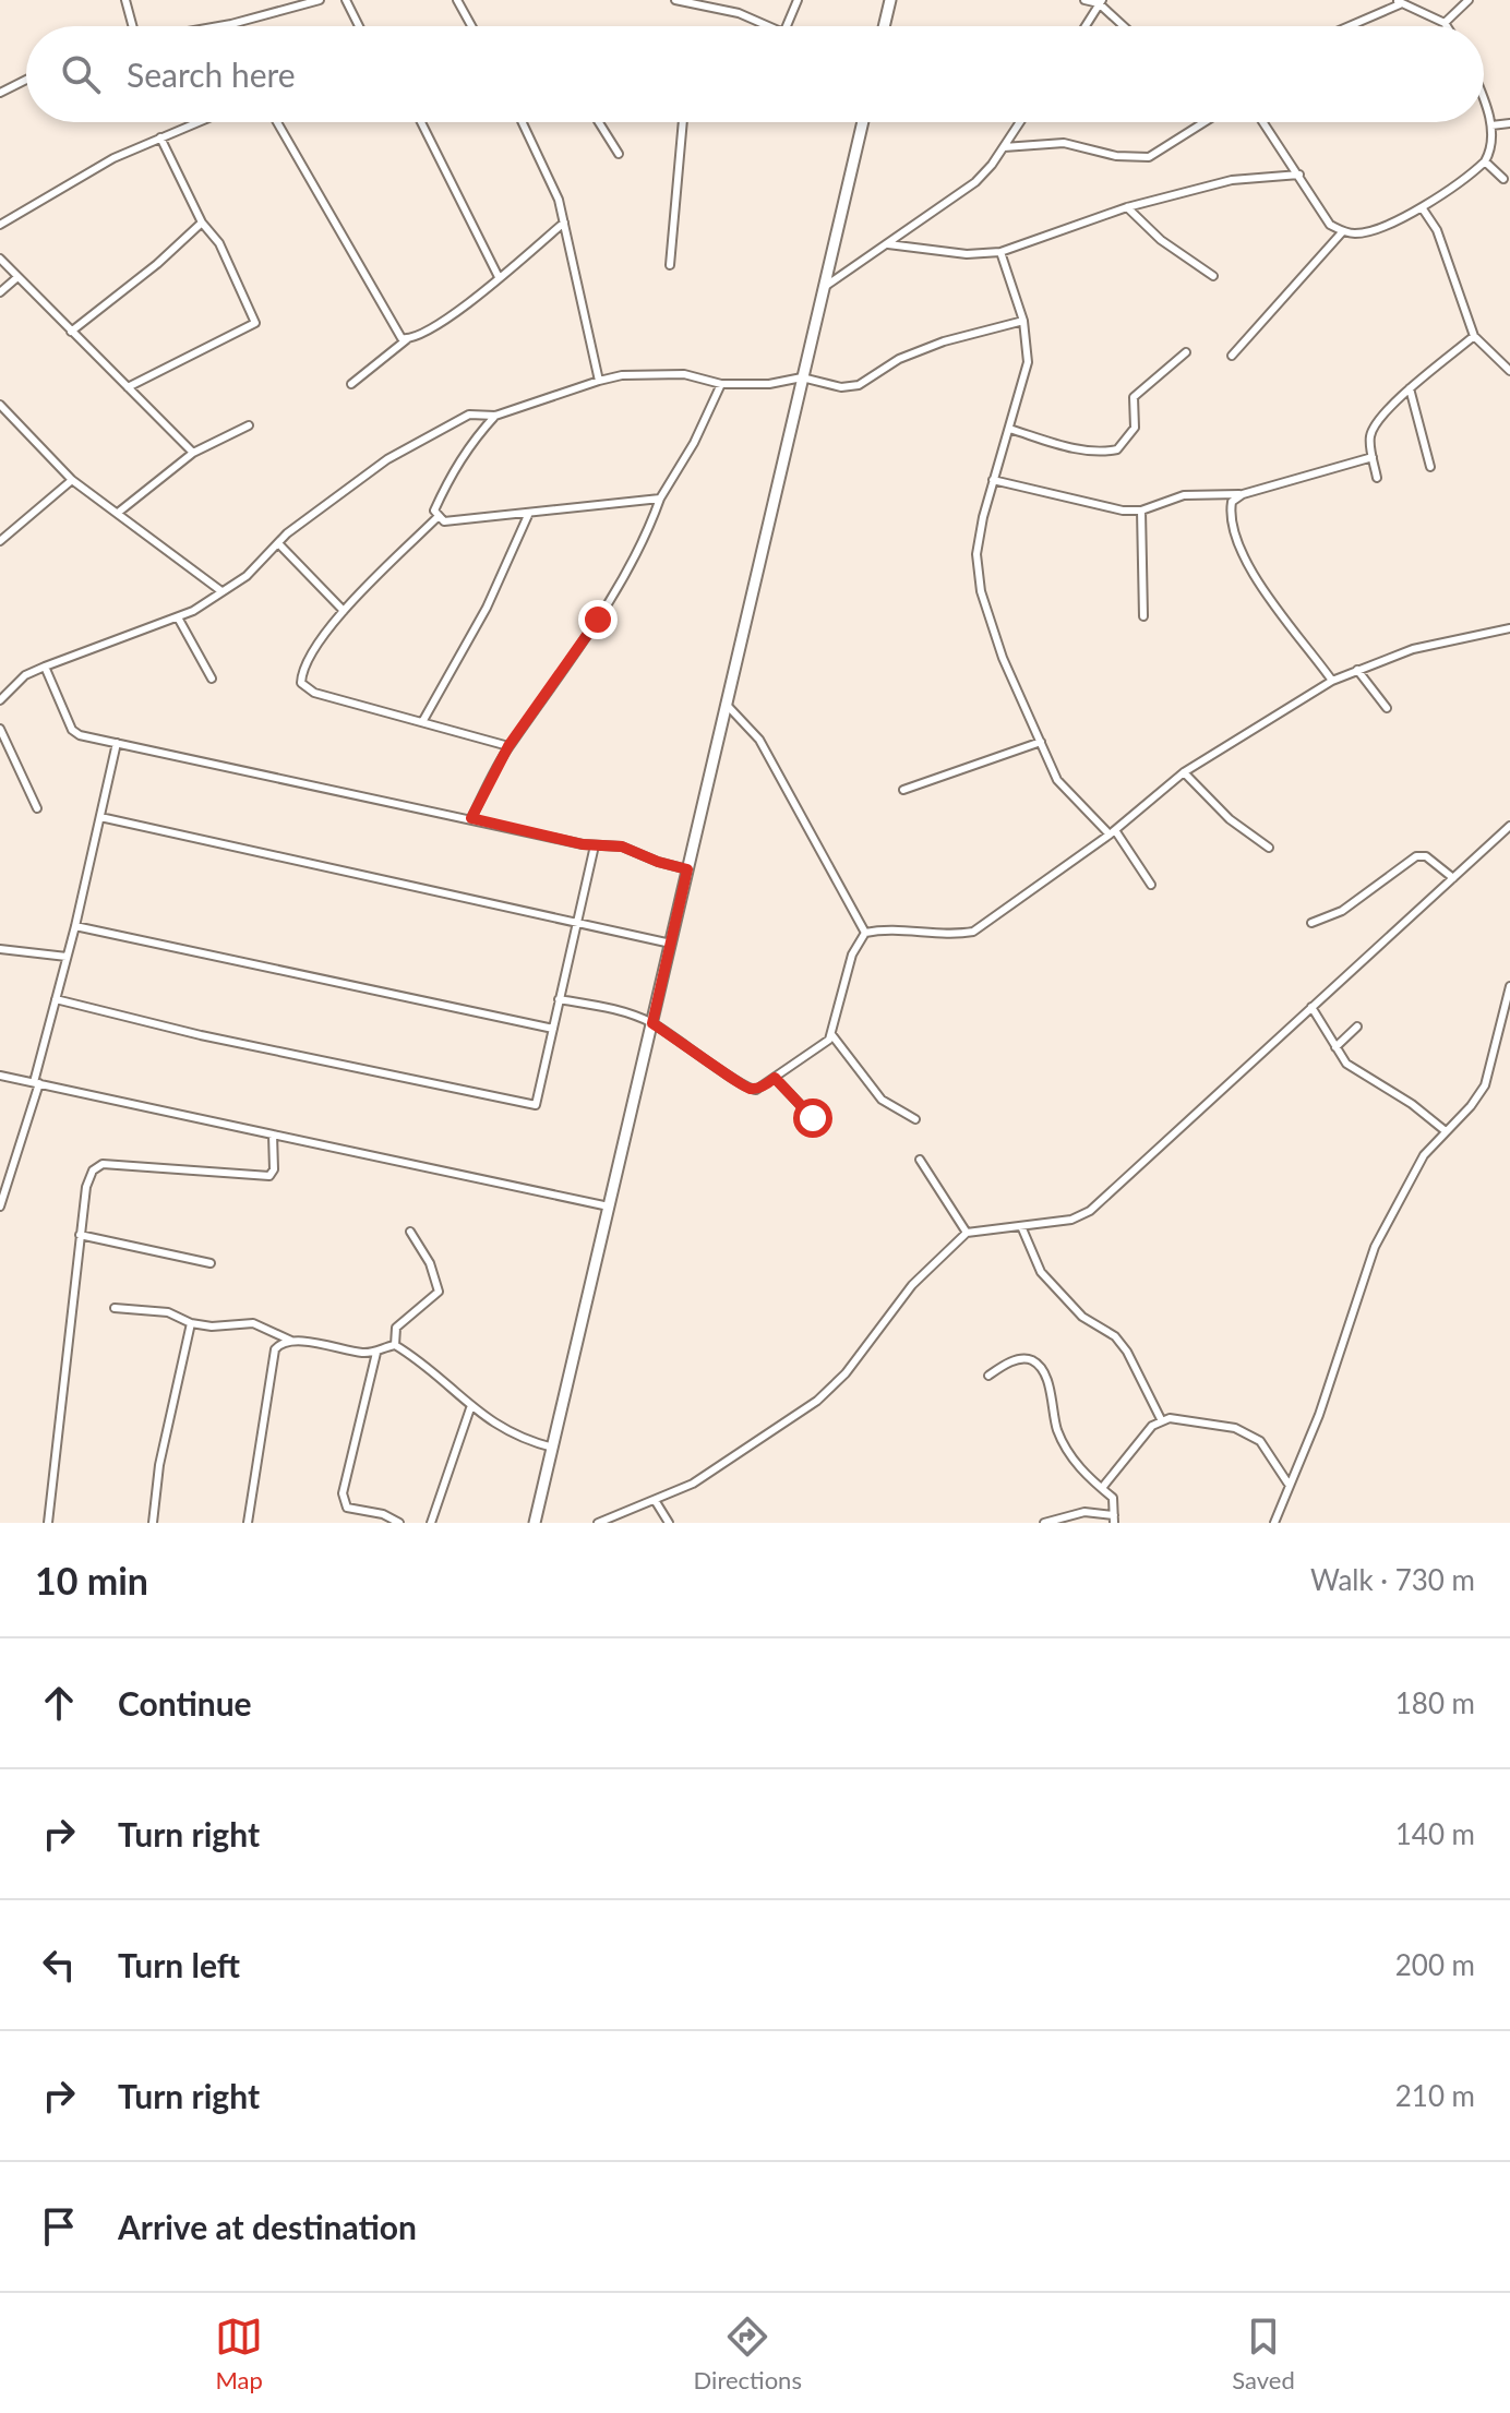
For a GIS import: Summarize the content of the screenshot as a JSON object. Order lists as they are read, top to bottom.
{
  "page": {
    "search": "Search here",
    "heading": ["10 min", "Walk · 730 m"],
    "list": [
      ["Continue", "180 m"],
      ["Turn right", "140 m"],
      ["Turn left", "200 m"],
      ["Turn right", "210 m"],
      "Arrive at destination"
    ],
    "nav": ["Map", "Directions", "Saved"]
  }
}
